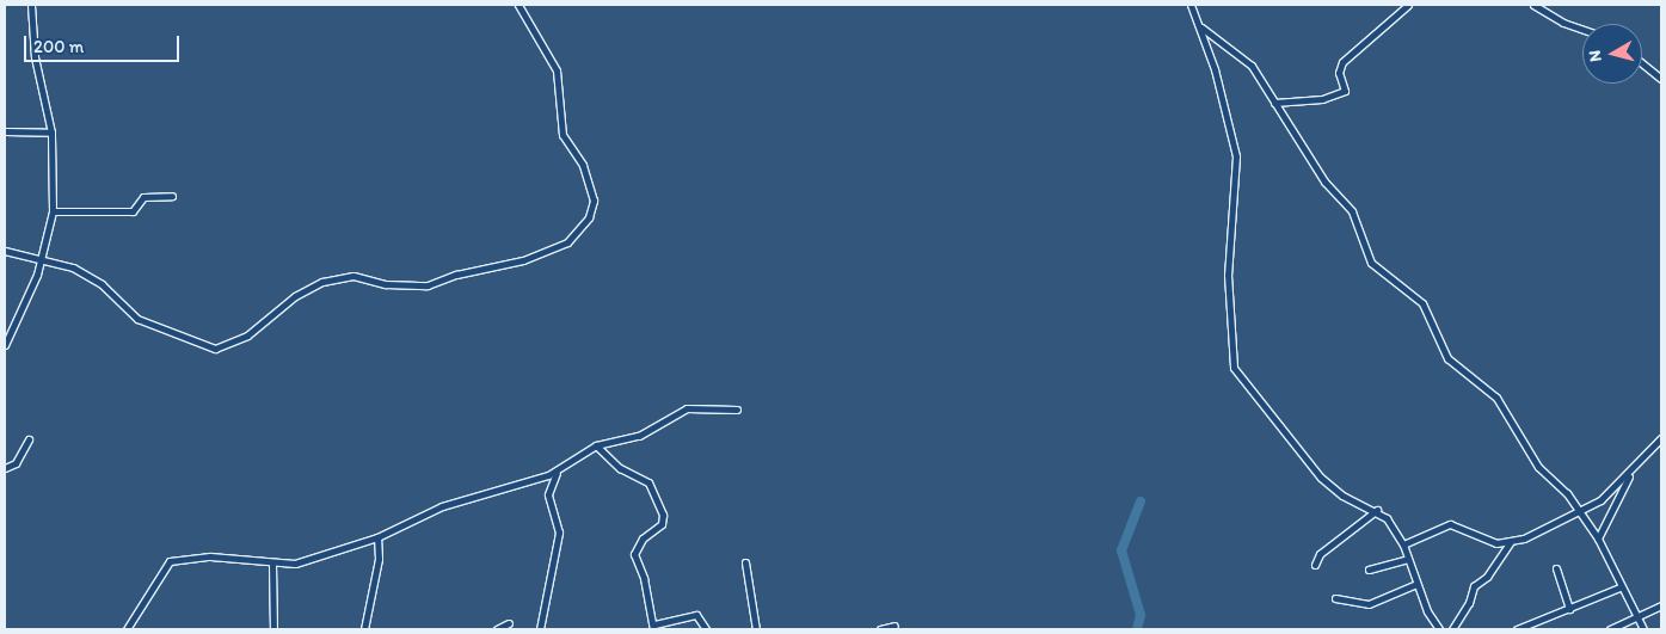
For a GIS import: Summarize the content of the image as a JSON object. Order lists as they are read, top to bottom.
{
  "scale_bar": "200 m",
  "north": "left"
}
